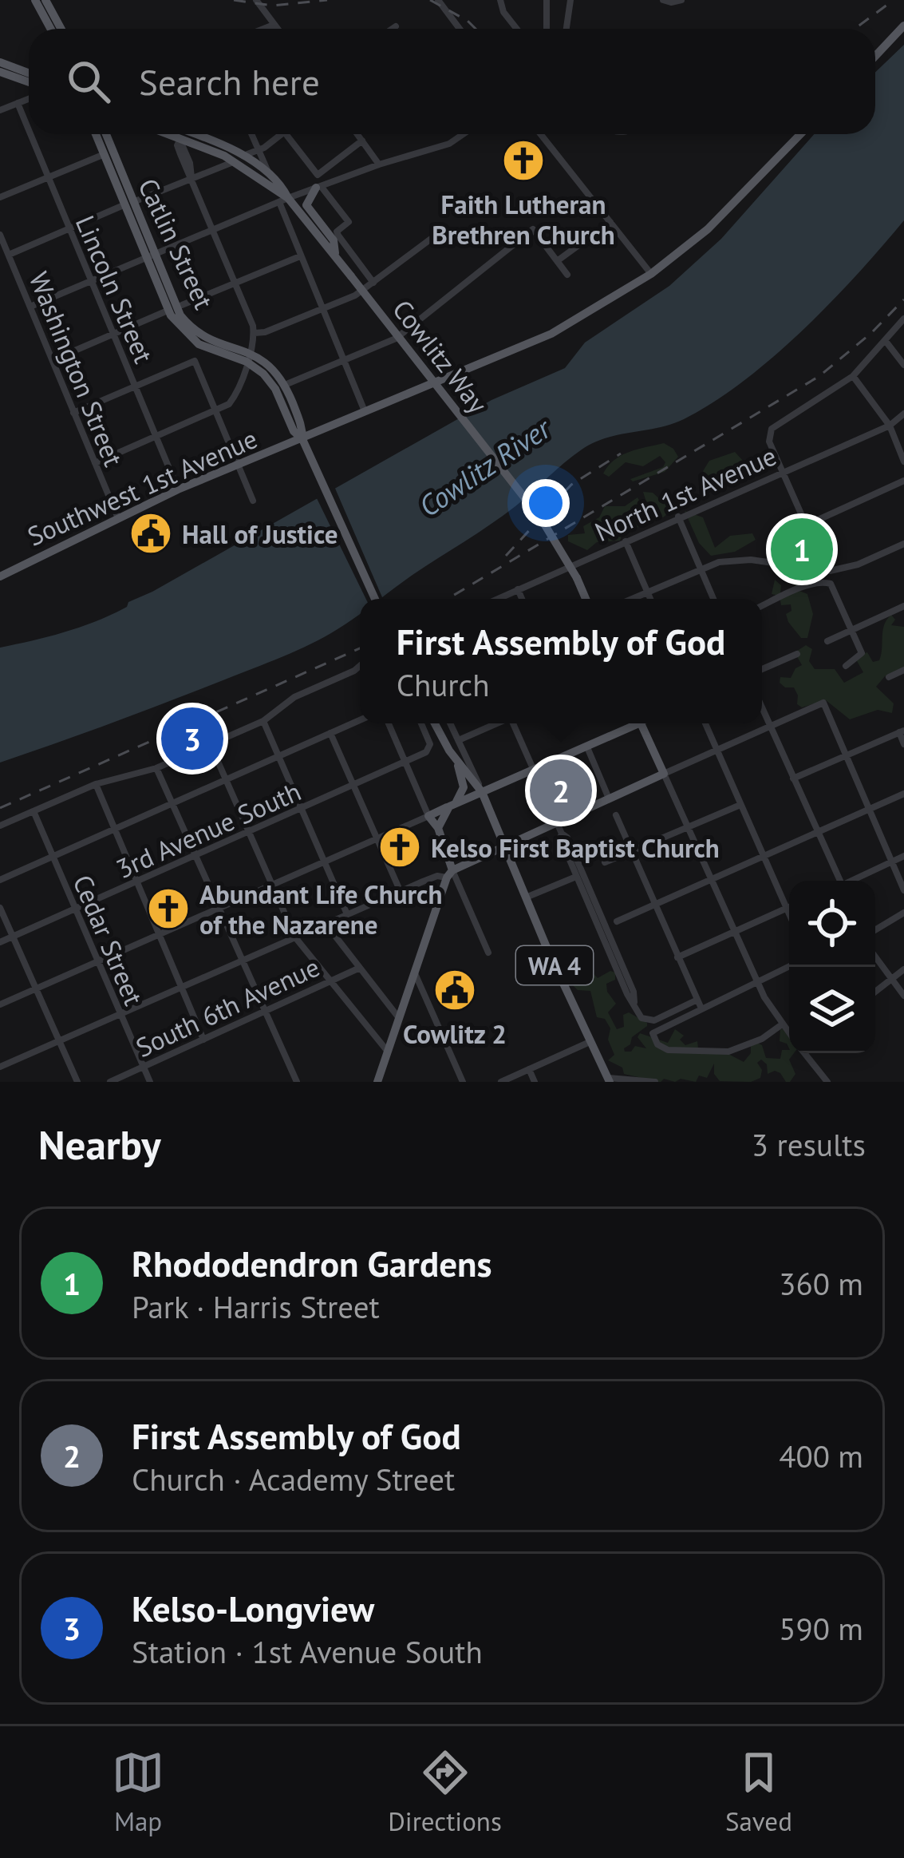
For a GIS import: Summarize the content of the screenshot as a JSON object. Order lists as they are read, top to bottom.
{
  "streets": {
    "main road": [
      "Catlin Street",
      "Cowlitz Way",
      "Southwest 1st Avenue",
      "WA 4"
    ],
    "street": [
      "Lincoln Street",
      "Washington Street",
      "North 1st Avenue",
      "3rd Avenue South",
      "Cedar Street",
      "South 6th Avenue"
    ]
  },
  "crossings": [
    ["Catlin Street", "Southwest 1st Avenue"],
    ["Lincoln Street", "Southwest 1st Avenue"],
    ["Washington Street", "Southwest 1st Avenue"],
    ["3rd Avenue South", "Cedar Street"],
    ["Cedar Street", "South 6th Avenue"]
  ],
  "water": ["Cowlitz River"],
  "places": {
    "church": ["Faith Lutheran Brethren Church", "Kelso First Baptist Church", "Abundant Life Church of the Nazarene"],
    "public building": ["Hall of Justice", "Cowlitz 2"]
  },
  "page": {
    "search": "Search here",
    "pins": ["1", "3", "2"],
    "popup": ["First Assembly of God", "Church"],
    "heading": ["Nearby", "3 results"],
    "list": [
      {
        "mark": "1",
        "name": "Rhododendron Gardens",
        "note": "Park · Harris Street",
        "value": "360 m"
      },
      {
        "mark": "2",
        "name": "First Assembly of God",
        "note": "Church · Academy Street",
        "value": "400 m"
      },
      {
        "mark": "3",
        "name": "Kelso-Longview",
        "note": "Station · 1st Avenue South",
        "value": "590 m"
      }
    ],
    "nav": ["Map", "Directions", "Saved"]
  }
}
